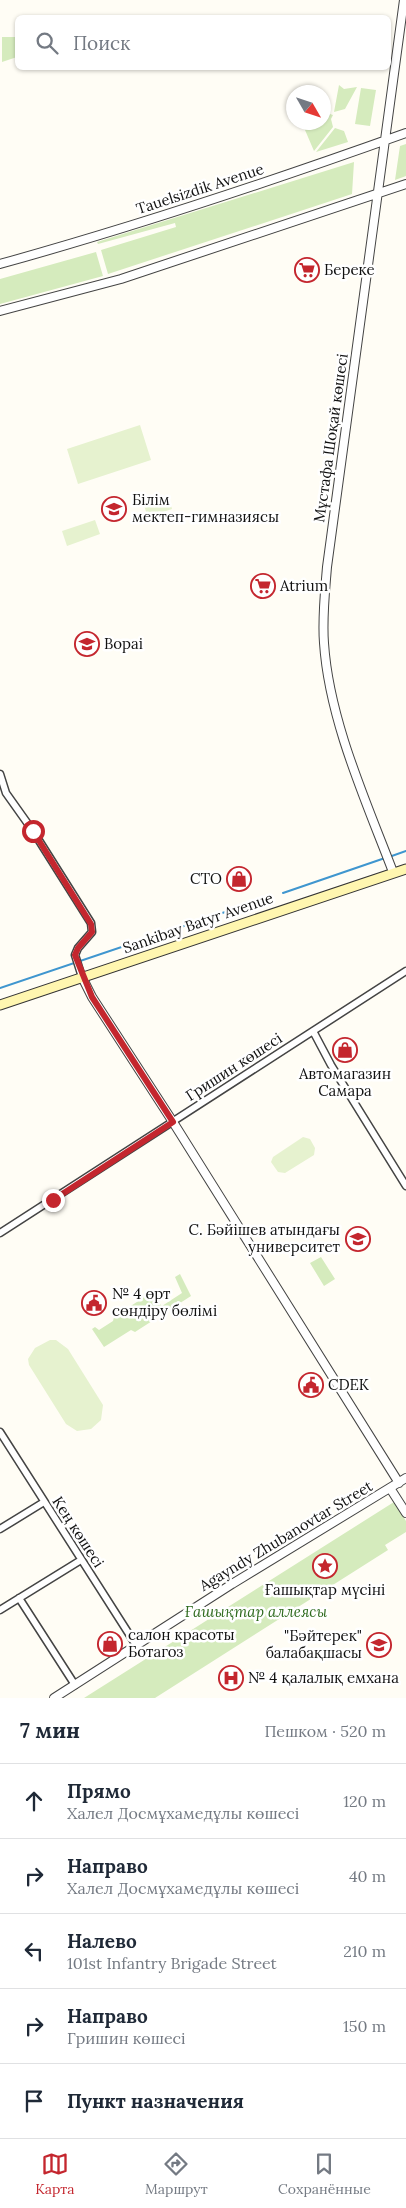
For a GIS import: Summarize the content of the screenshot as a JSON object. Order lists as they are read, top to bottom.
{
  "streets": {
    "main road": ["Sankibay Batyr Avenue"],
    "street": [
      "Tauelsizdik Avenue",
      "Мұстафа Шоқай көшесі",
      "Гришин көшесі",
      "Кең көшесі",
      "Agayndy Zhubanovtar Street"
    ]
  },
  "crossings": [
    ["Tauelsizdik Avenue", "Мұстафа Шоқай көшесі"],
    ["Мұстафа Шоқай көшесі", "Sankibay Batyr Avenue"],
    ["Кең көшесі", "Agayndy Zhubanovtar Street"]
  ],
  "parks": ["Ғашықтар аллеясы"],
  "places": {
    "supermarket": ["Береке", "Atrium"],
    "school or university": [
      "Білім мектеп-гимназиясы",
      "Bopai",
      "С. Бәйішев атындағы университет",
      "\"Бәйтерек\" балабақшасы"
    ],
    "shop": ["СТО", "Автомагазин Самара", "салон красоты Ботагоз"],
    "public building": ["№ 4 өрт сөндіру бөлімі", "CDEK"],
    "place": ["Ғашықтар мүсіні"],
    "hospital": ["№ 4 қалалық емхана"]
  },
  "north": "bottom right",
  "page": {
    "search": "Поиск",
    "heading": ["7 мин", "Пешком · 520 m"],
    "list": [
      ["Прямо", "Халел Досмұхамедұлы көшесі", "120 m"],
      ["Направо", "Халел Досмұхамедұлы көшесі", "40 m"],
      ["Налево", "101st Infantry Brigade Street", "210 m"],
      ["Направо", "Гришин көшесі", "150 m"],
      "Пункт назначения"
    ],
    "nav": ["Карта", "Маршрут", "Сохранённые"]
  }
}
